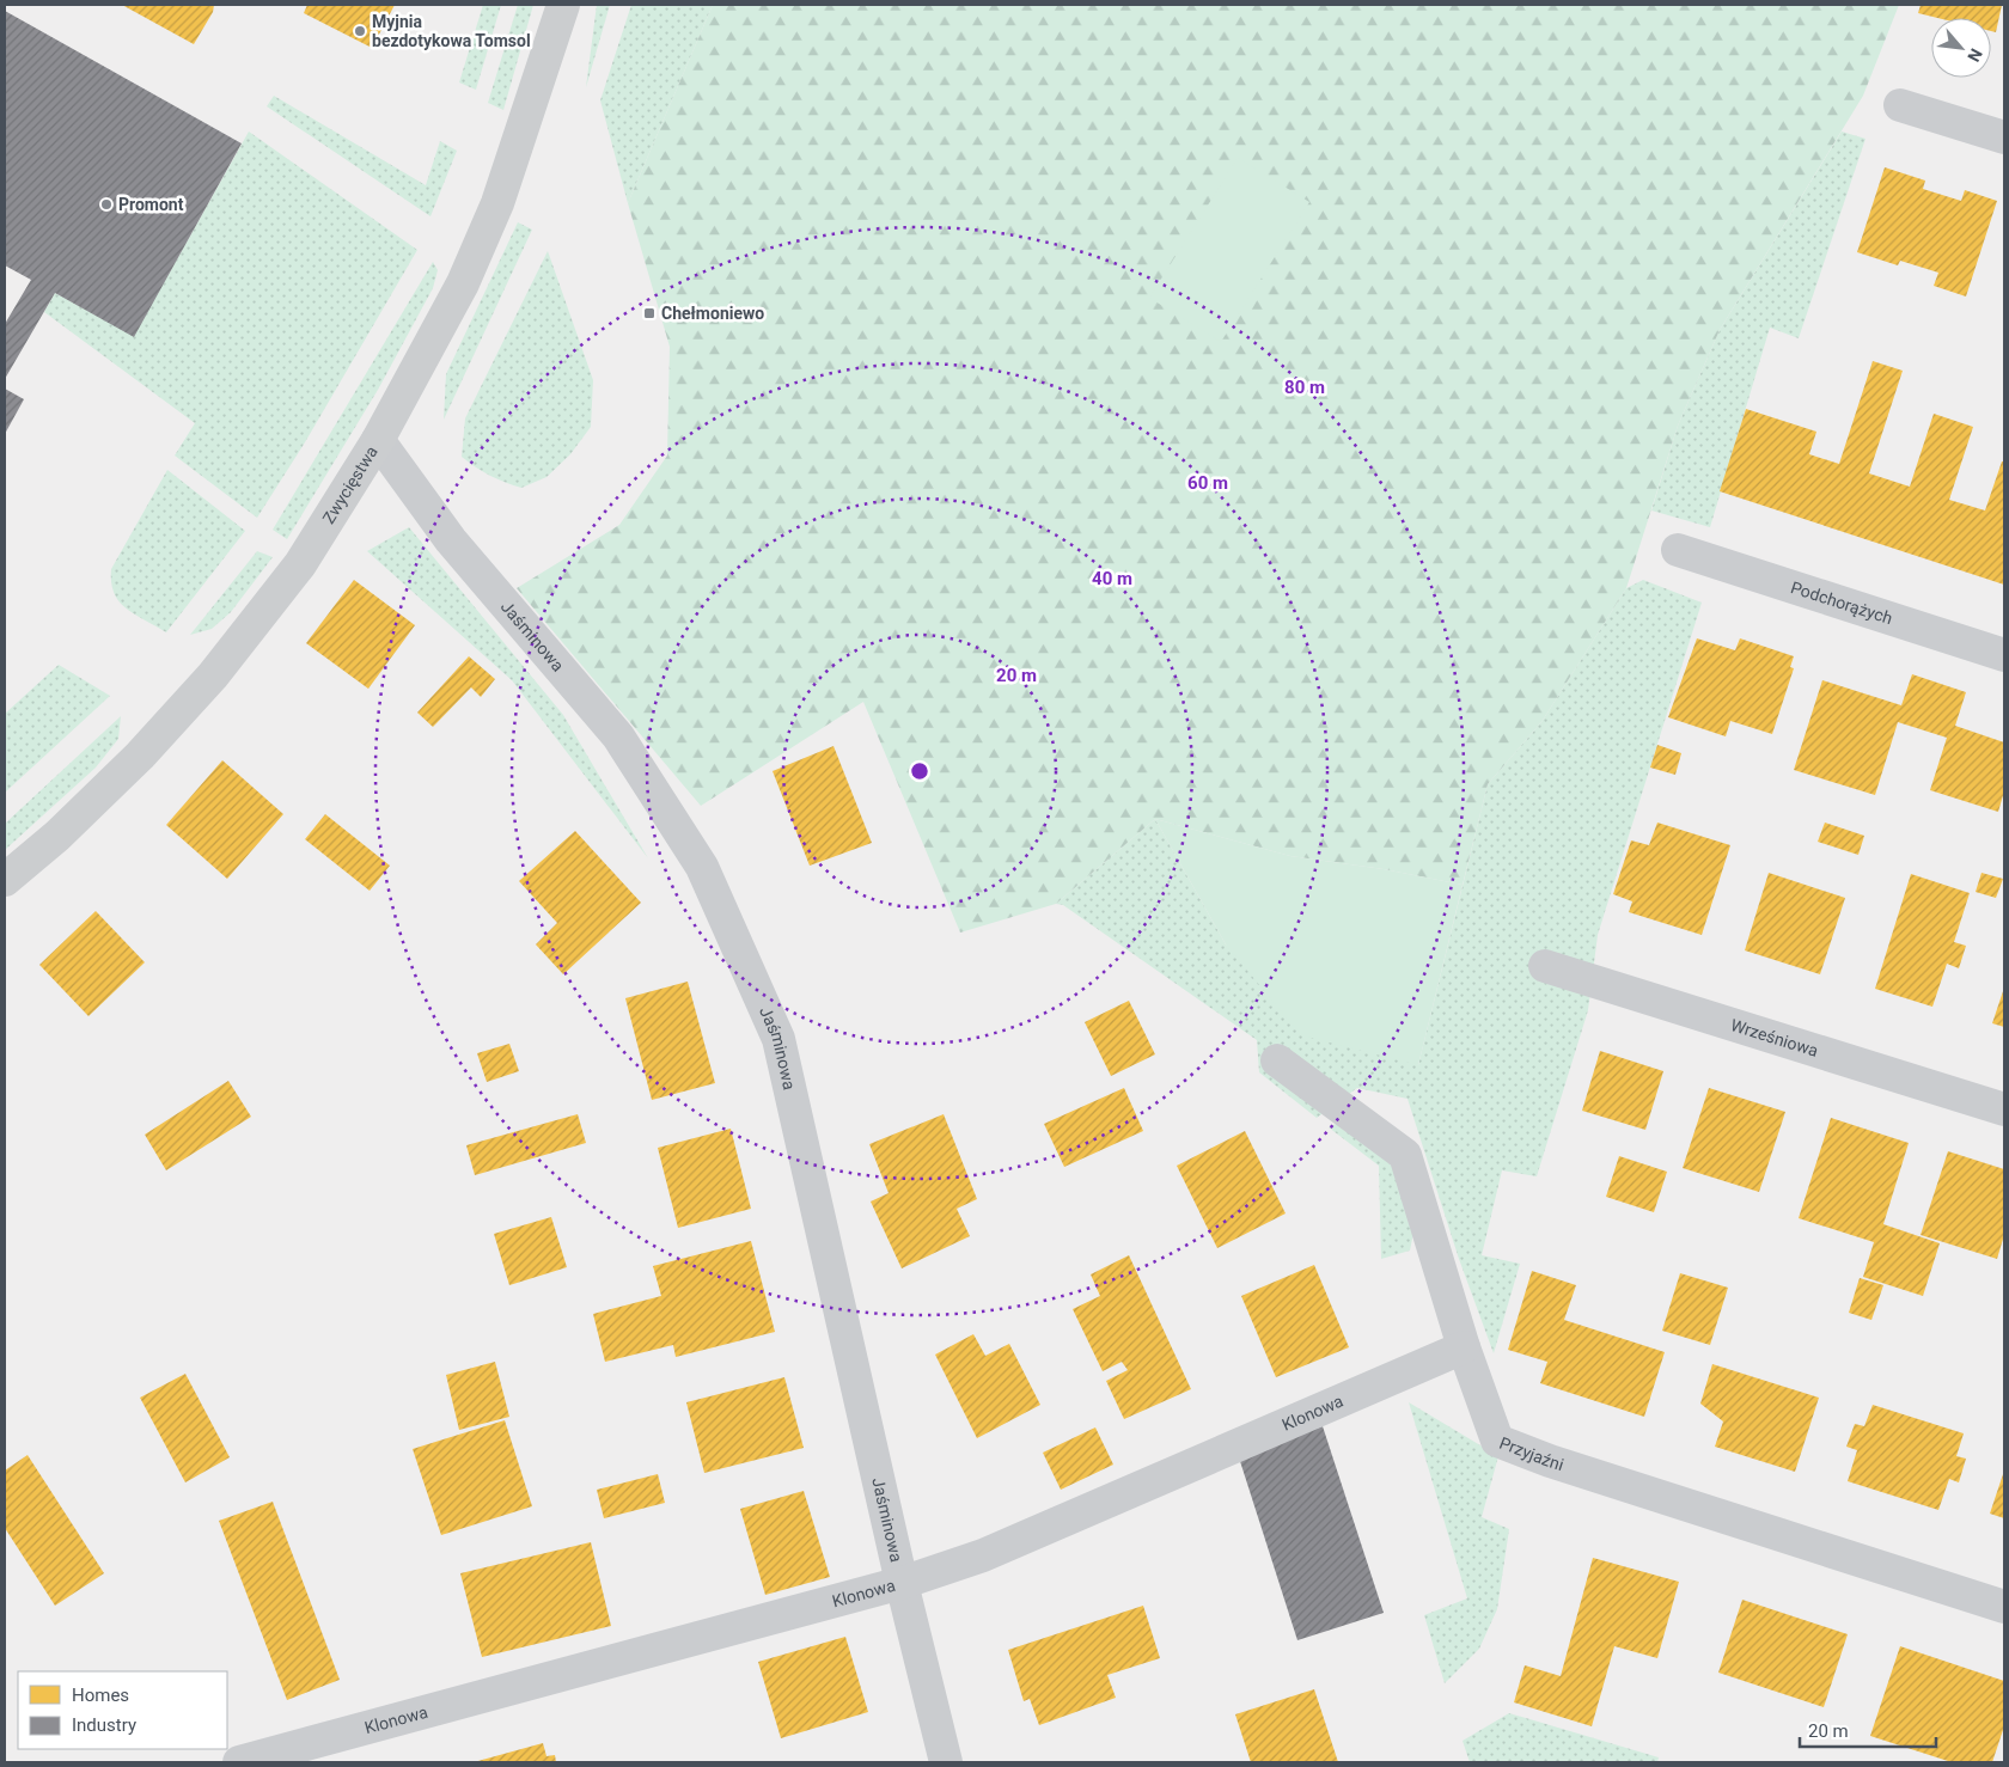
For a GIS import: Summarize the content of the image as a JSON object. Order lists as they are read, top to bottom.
{
  "streets": {
    "main road": ["Zwycięstwa"],
    "street": [
      "Podchorążych",
      "Jaśminowa",
      "Wrześniowa",
      "Klonowa",
      "Przyjaźni"
    ]
  },
  "crossings": [
    ["Zwycięstwa", "Jaśminowa"],
    ["Jaśminowa", "Klonowa"],
    ["Klonowa", "Przyjaźni"]
  ],
  "places": {
    "other": ["Myjnia bezdotykowa Tomsol", "Promont"],
    "transit": ["Chełmoniewo"]
  },
  "legend": ["Homes", "Industry"],
  "scale_bar": "20 m",
  "north": "bottom right",
  "rings": [
    "80 m",
    "60 m",
    "40 m",
    "20 m"
  ]
}
